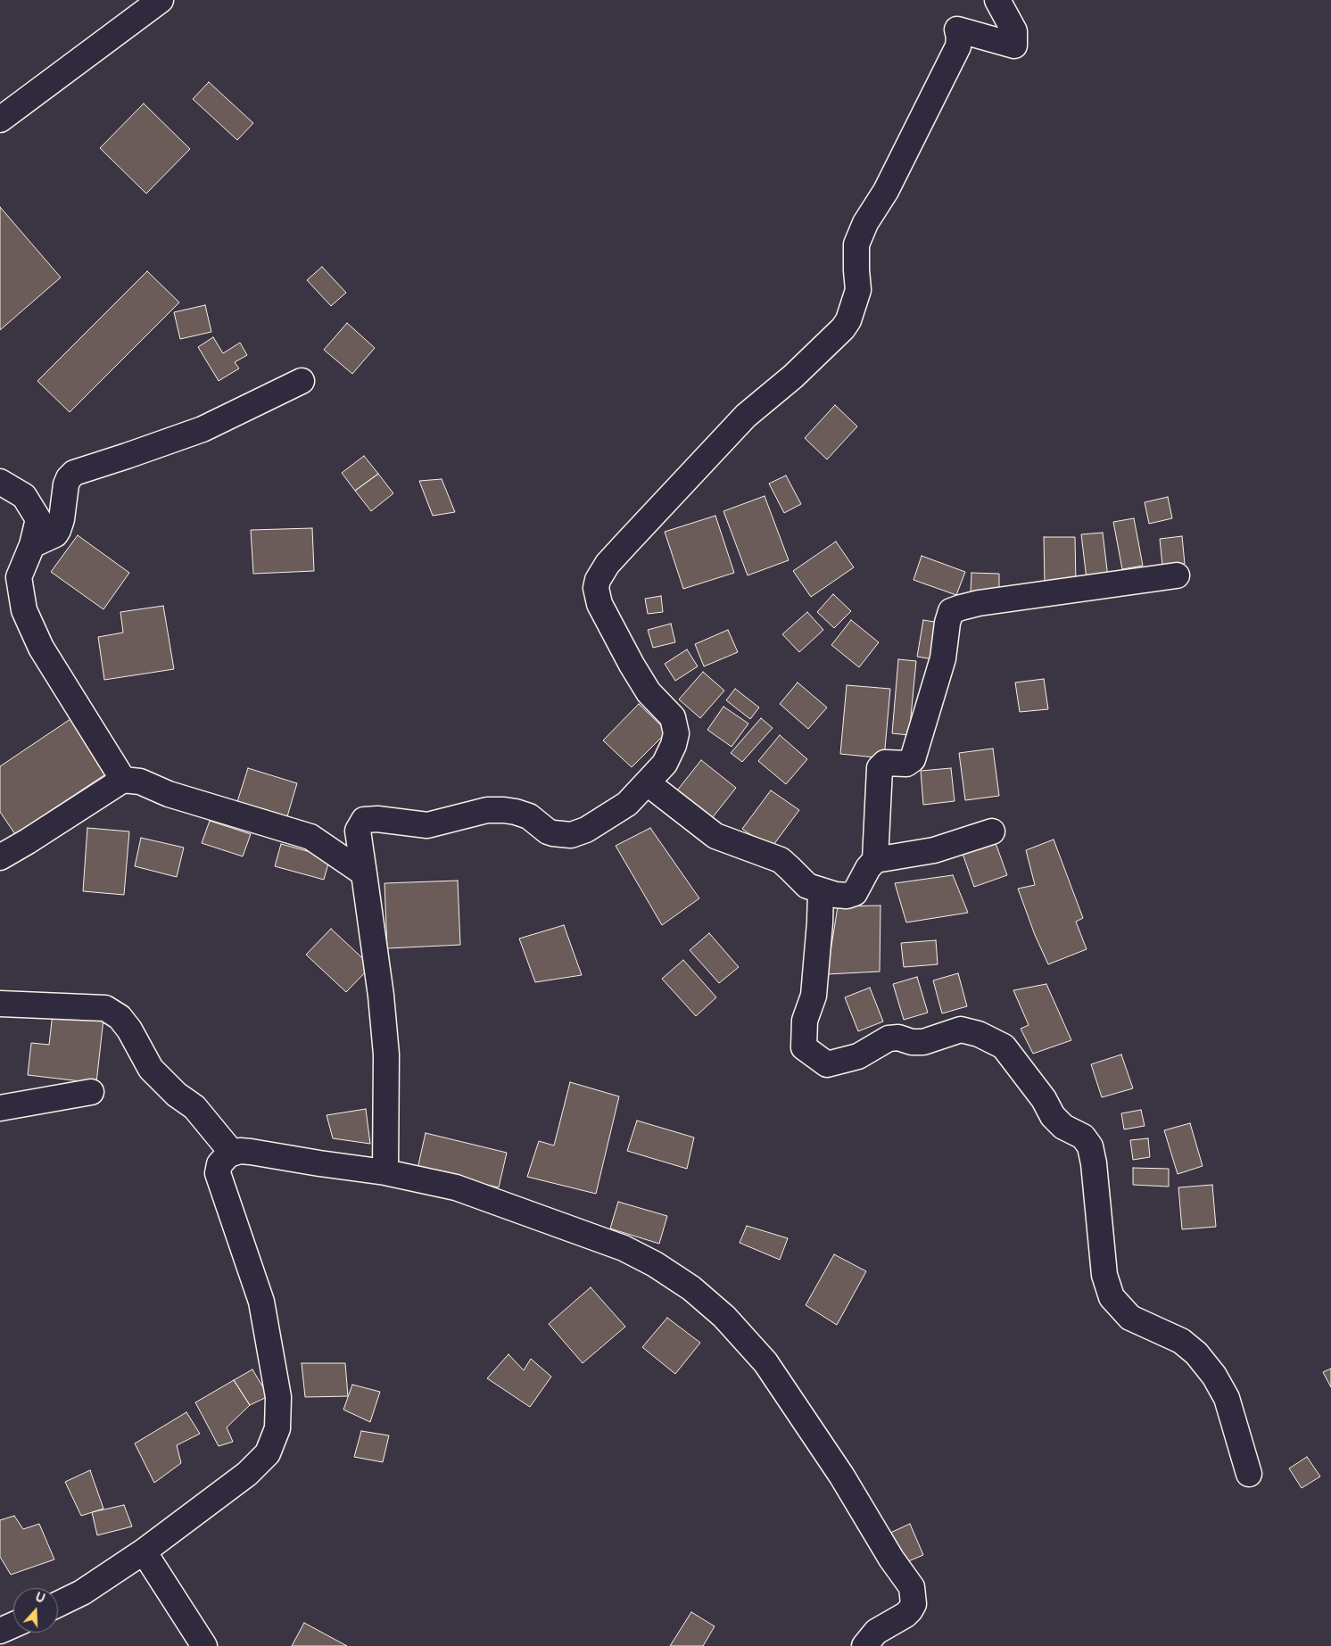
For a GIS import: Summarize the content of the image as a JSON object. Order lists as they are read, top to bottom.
{
  "north": "top"
}
